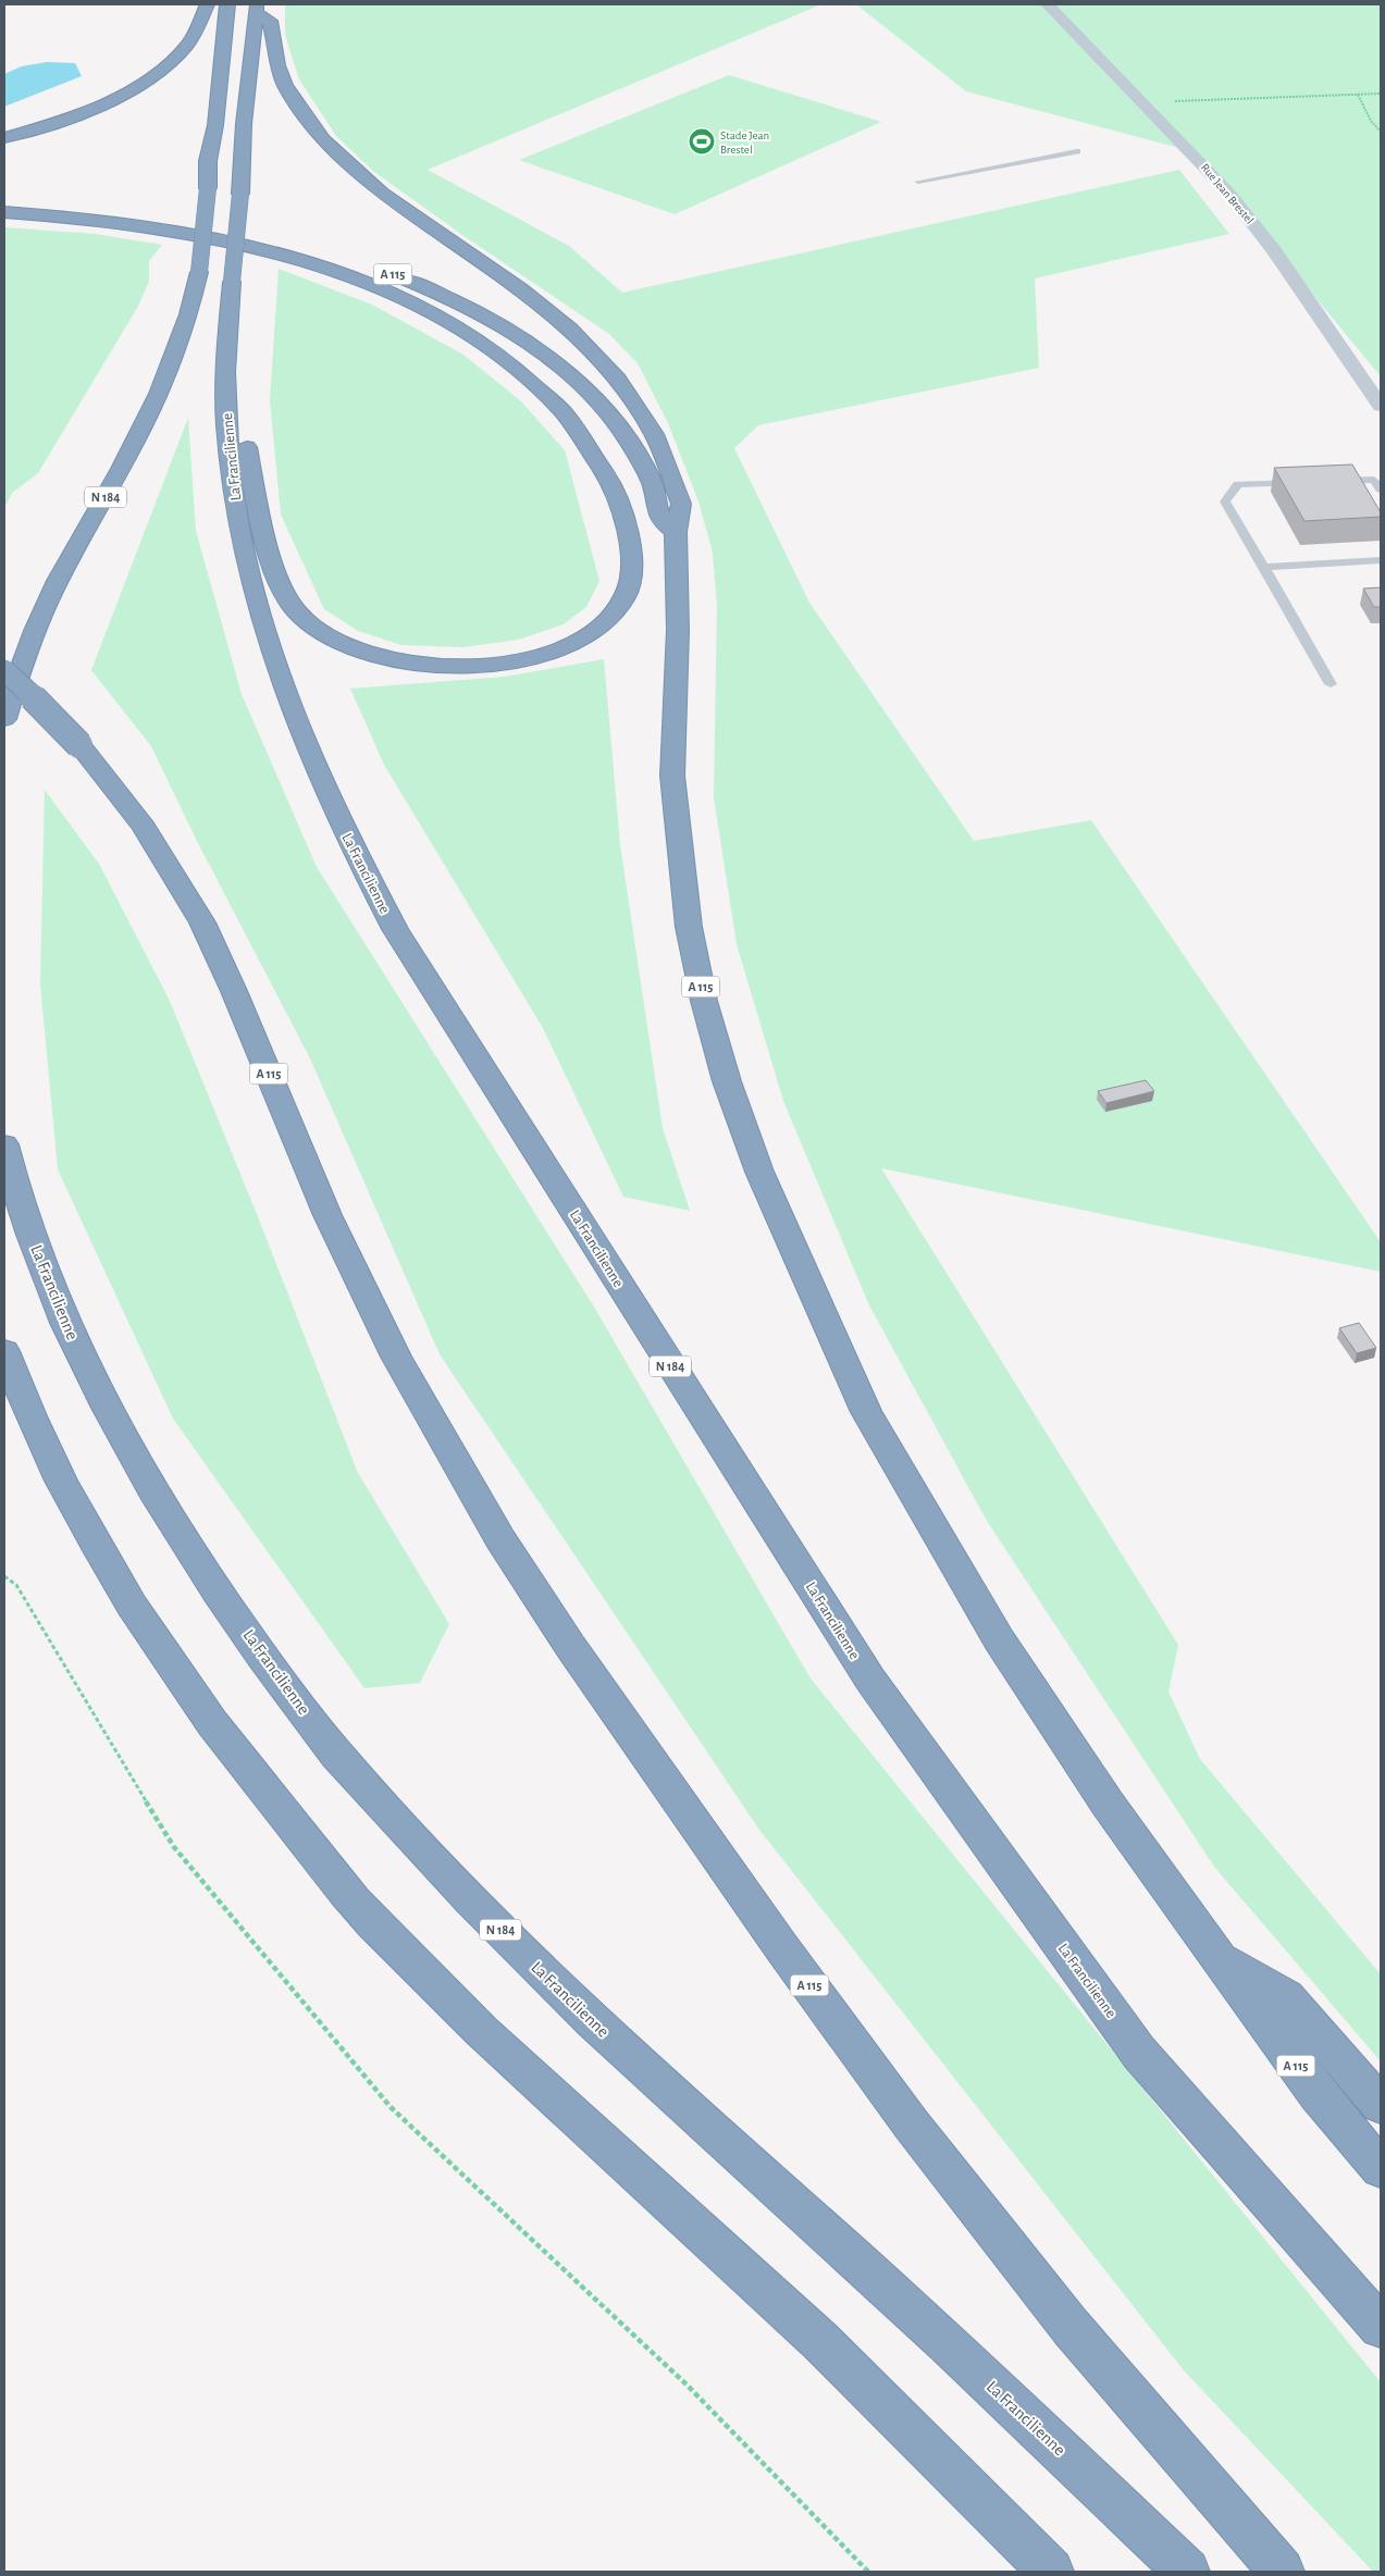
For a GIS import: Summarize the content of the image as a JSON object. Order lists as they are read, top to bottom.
{
  "streets": {
    "highway": ["A 115", "La Francilienne", "N 184"],
    "street": ["Rue Jean Brestel"]
  },
  "places": {
    "sports": ["Stade Jean Brestel"]
  }
}
